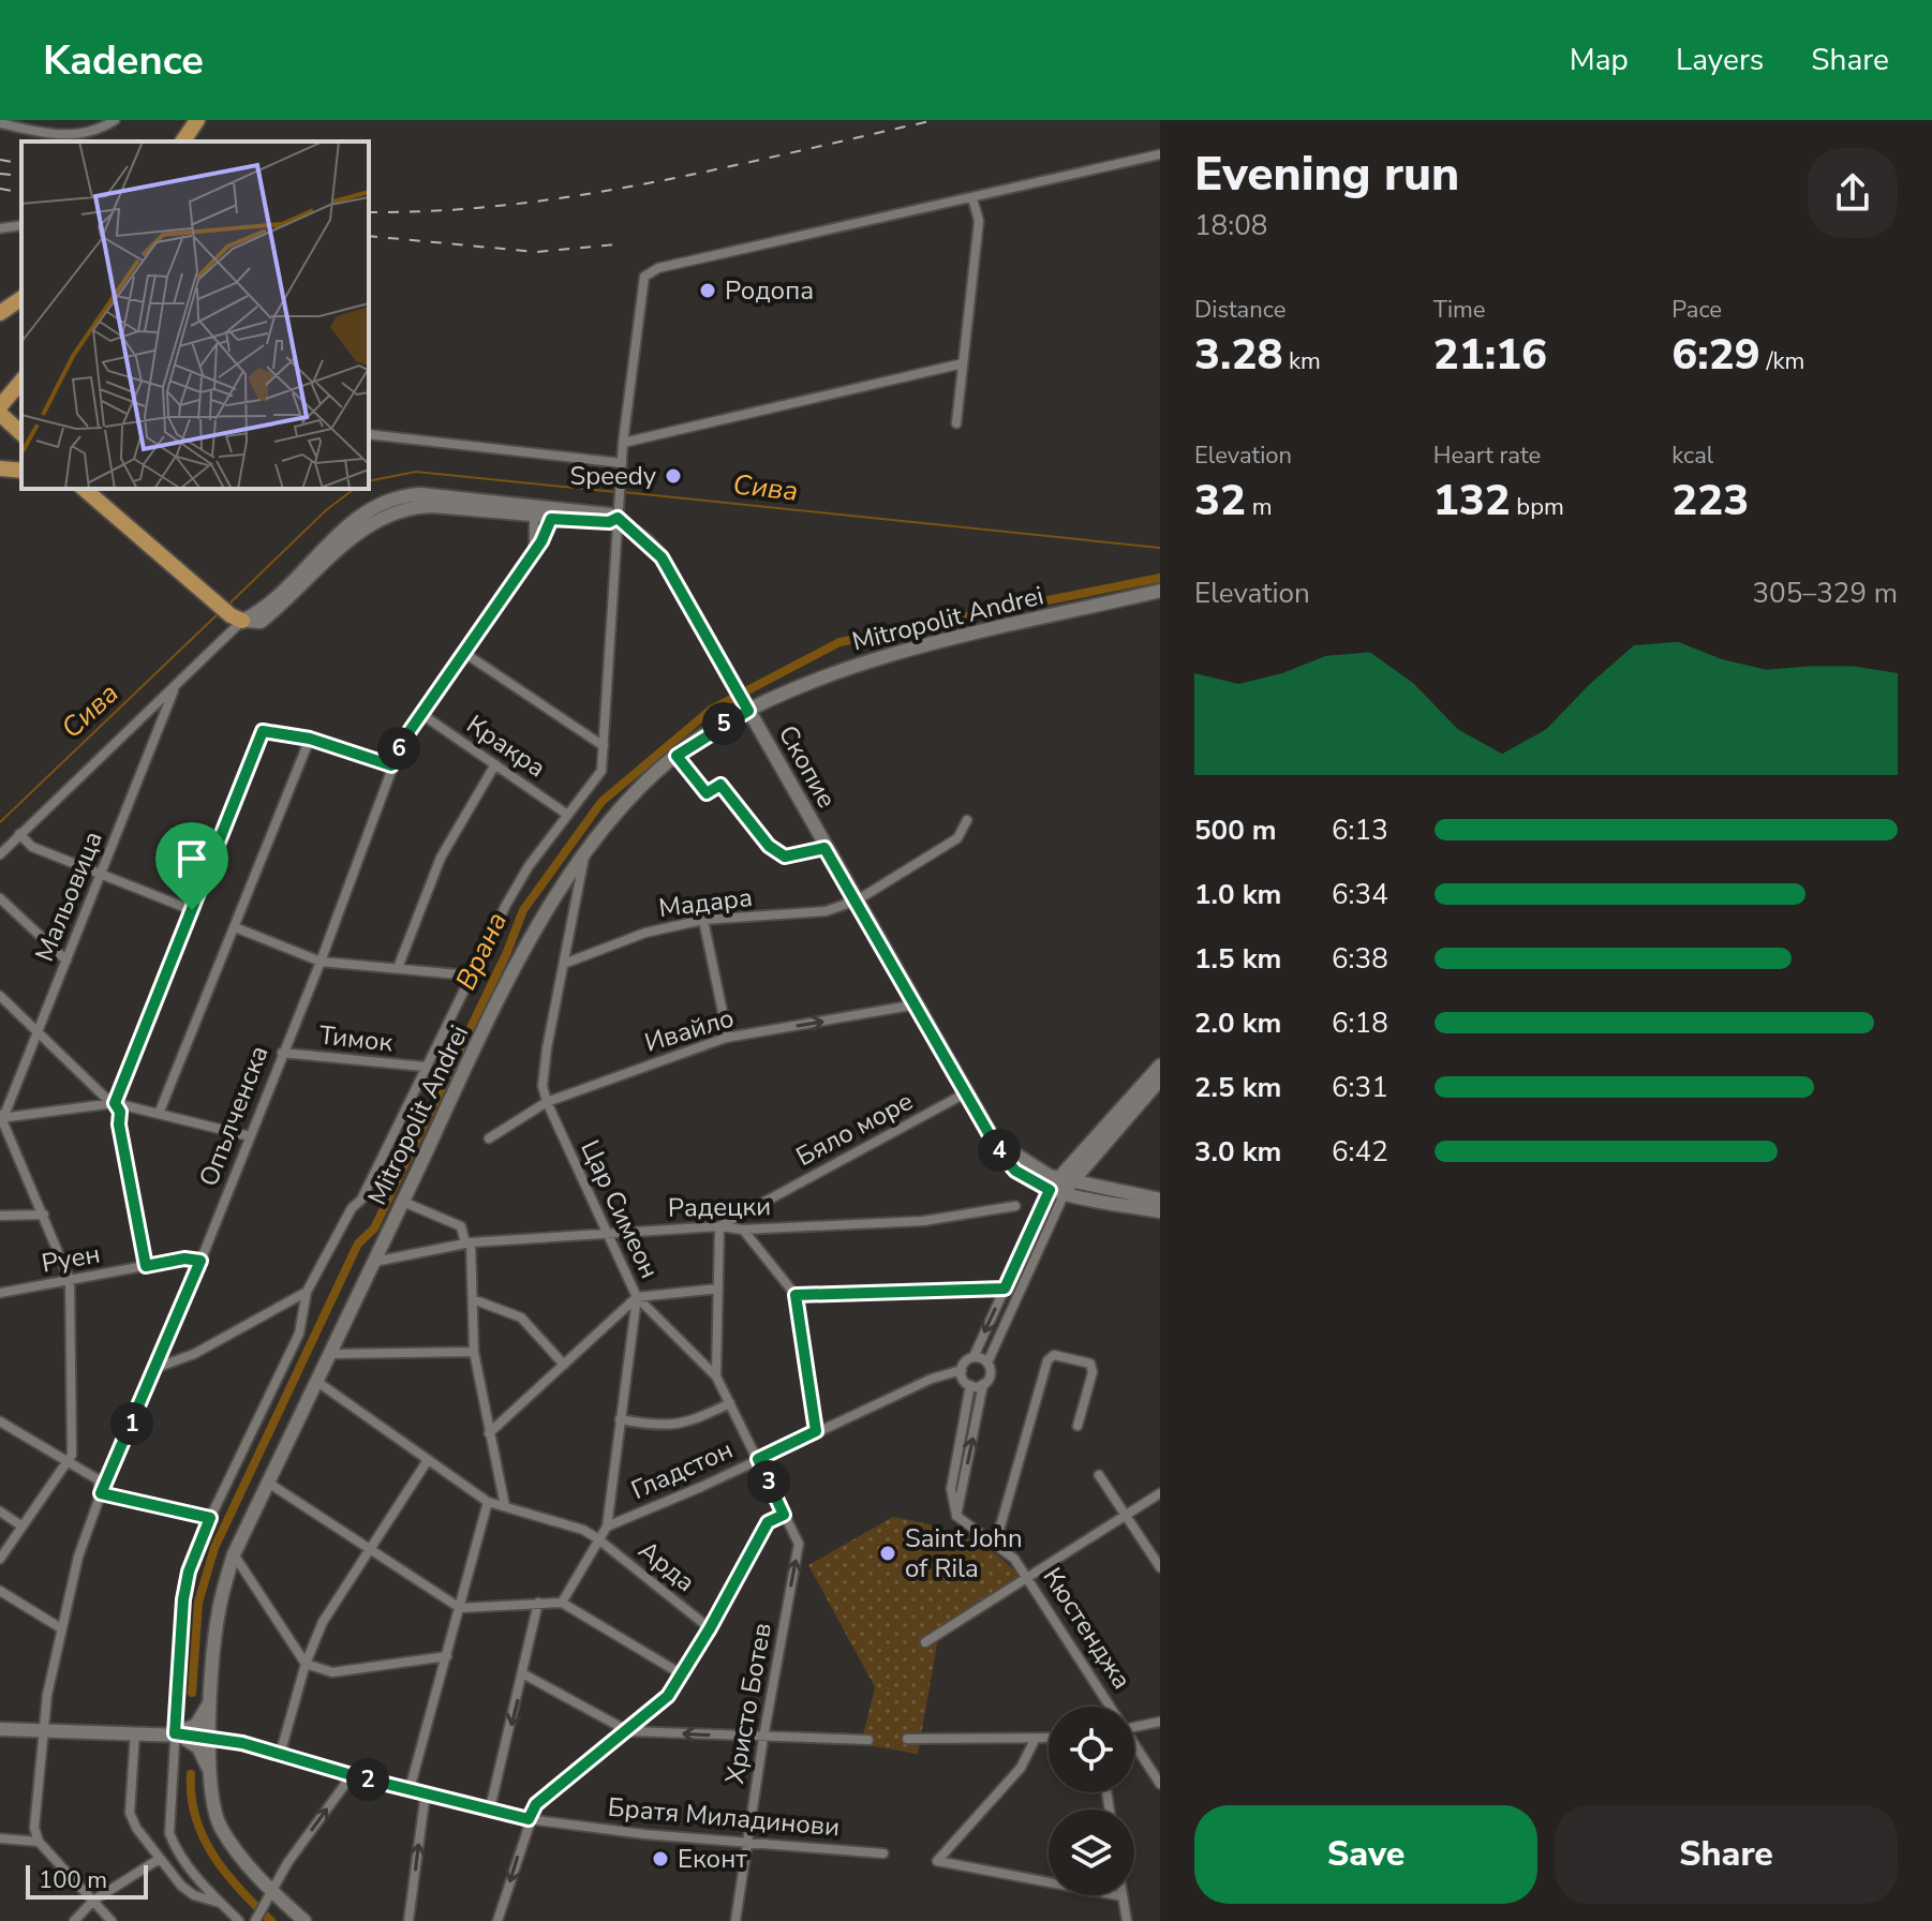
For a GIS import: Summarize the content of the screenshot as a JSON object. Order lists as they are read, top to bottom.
{
  "streets": {
    "street": [
      "Mitropolit Andrei",
      "Кракра",
      "Скопие",
      "Мальовица",
      "Мадара",
      "Ивайло",
      "Тимок",
      "Опълченска",
      "Бяло море",
      "Радецки",
      "Цар Симеон",
      "Руен",
      "Гладстон",
      "Арда",
      "Кюстенджа",
      "Христо Ботев",
      "Братя Миладинови"
    ]
  },
  "crossings": [
    ["Mitropolit Andrei", "Кракра"],
    ["Mitropolit Andrei", "Скопие"],
    ["Mitropolit Andrei", "Тимок"],
    ["Mitropolit Andrei", "Радецки"],
    ["Mitropolit Andrei", "Цар Симеон"],
    ["Mitropolit Andrei", "Братя Миладинови"],
    ["Кракра", "Опълченска"],
    ["Скопие", "Мадара"],
    ["Скопие", "Ивайло"],
    ["Скопие", "Бяло море"],
    ["Мадара", "Цар Симеон"],
    ["Ивайло", "Цар Симеон"],
    ["Тимок", "Опълченска"],
    ["Опълченска", "Руен"],
    ["Бяло море", "Радецки"],
    ["Радецки", "Цар Симеон"],
    ["Цар Симеон", "Гладстон"],
    ["Цар Симеон", "Христо Ботев"],
    ["Христо Ботев", "Братя Миладинови"]
  ],
  "one_way": ["Ивайло"],
  "water": ["Сива", "Врана"],
  "places": [
    "Родопа",
    "Speedy",
    "Saint John of Rila",
    "Еконт"
  ],
  "scale_bar": "100 m",
  "page": {
    "header": "Kadence",
    "nav": ["Map", "Layers", "Share"],
    "heading": ["Evening run", "18:08"],
    "stats": [
      ["Distance", "3.28 km"],
      ["Time", "21:16"],
      ["Pace", "6:29 /km"],
      ["Elevation", "32 m"],
      ["Heart rate", "132 bpm"],
      ["kcal", "223"]
    ],
    "chart": ["Elevation", "305–329 m"],
    "pins": [
      "5",
      "6",
      "4",
      "1",
      "3",
      "2"
    ],
    "list": [
      {
        "name": "500 m",
        "note": "6:13"
      },
      {
        "name": "1.0 km",
        "note": "6:34"
      },
      {
        "name": "1.5 km",
        "note": "6:38"
      },
      {
        "name": "2.0 km",
        "note": "6:18"
      },
      {
        "name": "2.5 km",
        "note": "6:31"
      },
      {
        "name": "3.0 km",
        "note": "6:42"
      }
    ],
    "buttons": ["Save", "Share"],
    "scale": "100 m"
  }
}
